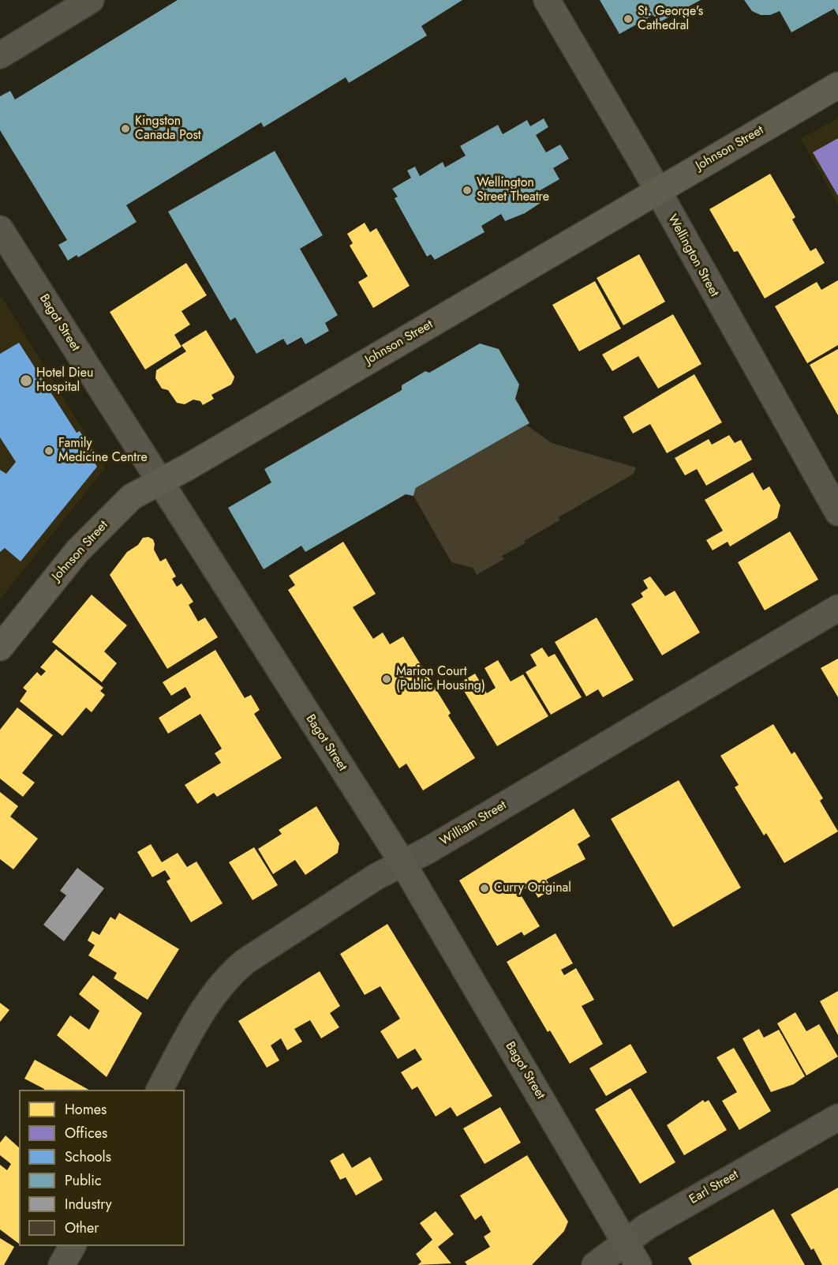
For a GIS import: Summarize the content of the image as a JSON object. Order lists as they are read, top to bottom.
{
  "streets": {
    "main road": ["Johnson Street", "Bagot Street"],
    "street": ["Wellington Street", "William Street", "Earl Street"]
  },
  "crossings": [
    ["Johnson Street", "Wellington Street"],
    ["Johnson Street", "Bagot Street"],
    ["Bagot Street", "William Street"],
    ["Bagot Street", "Earl Street"]
  ],
  "places": [
    "St. George's Cathedral",
    "Kingston Canada Post",
    "Wellington Street Theatre",
    "Hotel Dieu Hospital",
    "Family Medicine Centre",
    "Marion Court (Public Housing)",
    "Curry Original"
  ],
  "legend": [
    "Homes",
    "Offices",
    "Schools",
    "Public",
    "Industry",
    "Other"
  ]
}
